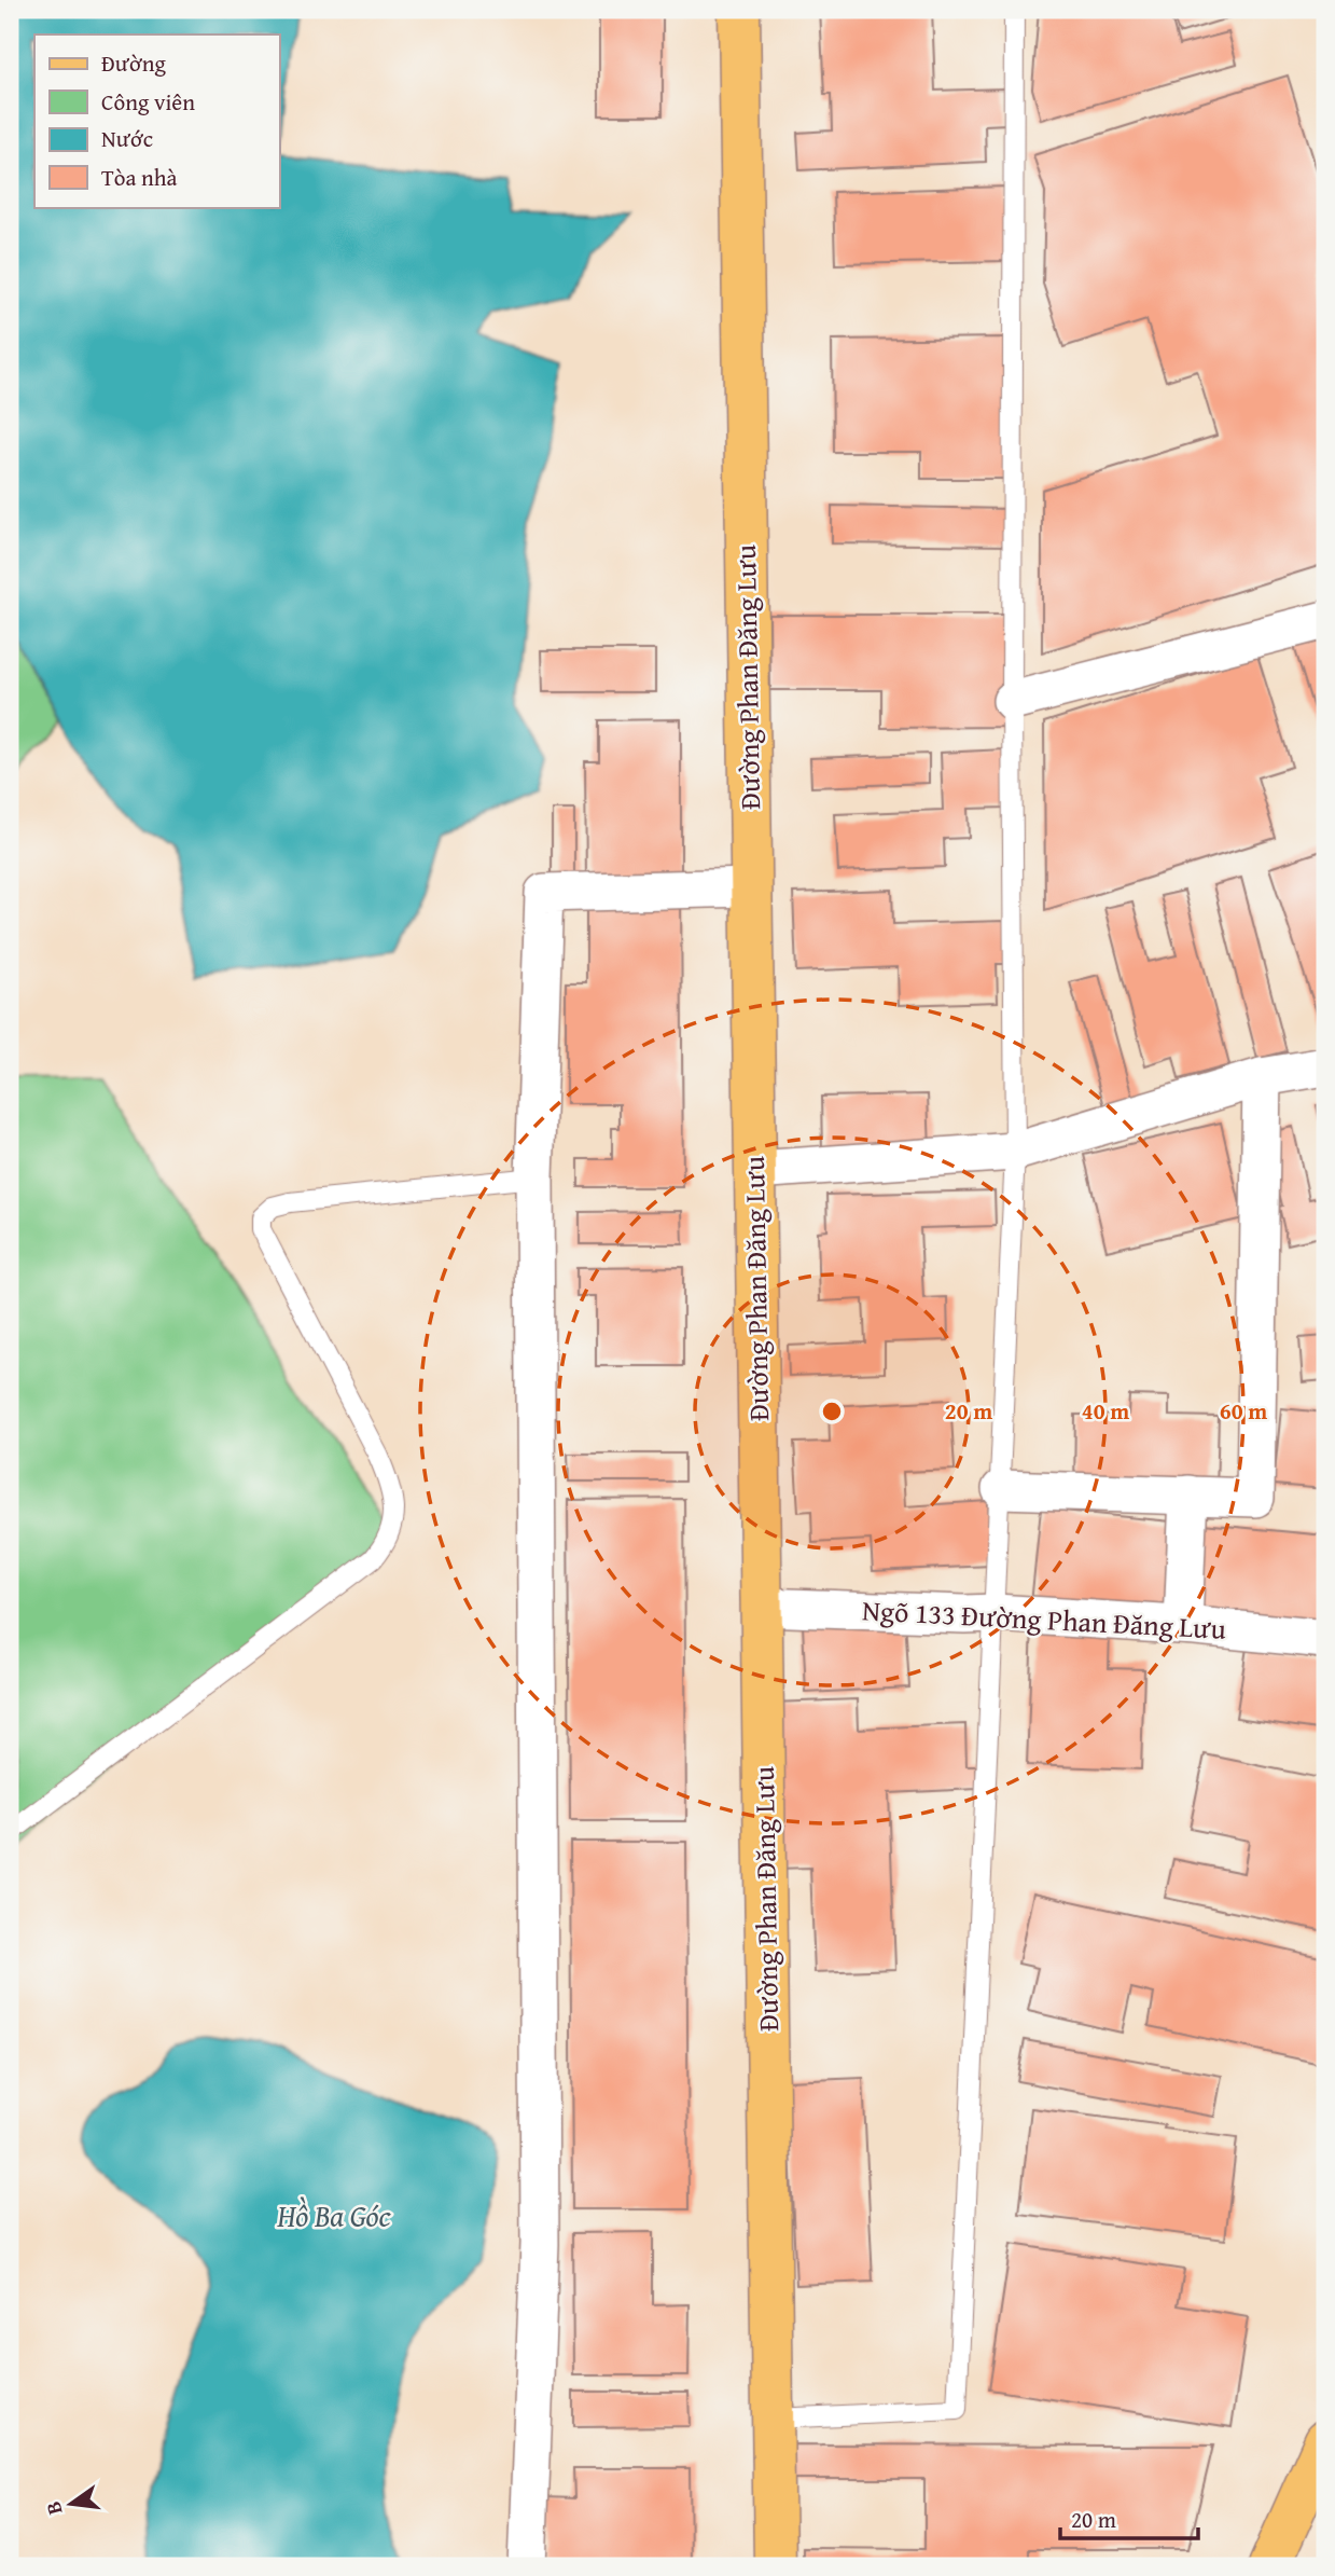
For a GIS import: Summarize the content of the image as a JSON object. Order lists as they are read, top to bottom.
{
  "streets": {
    "main road": ["Đường Phan Đăng Lưu"],
    "street": ["Ngõ 133 Đường Phan Đăng Lưu"]
  },
  "crossings": [
    ["Đường Phan Đăng Lưu", "Ngõ 133 Đường Phan Đăng Lưu"]
  ],
  "water": ["Hồ Ba Góc"],
  "legend": [
    "Đường",
    "Công viên",
    "Nước",
    "Tòa nhà"
  ],
  "scale_bar": "20 m",
  "north": "left",
  "rings": ["20 m", "40 m", "60 m"]
}
